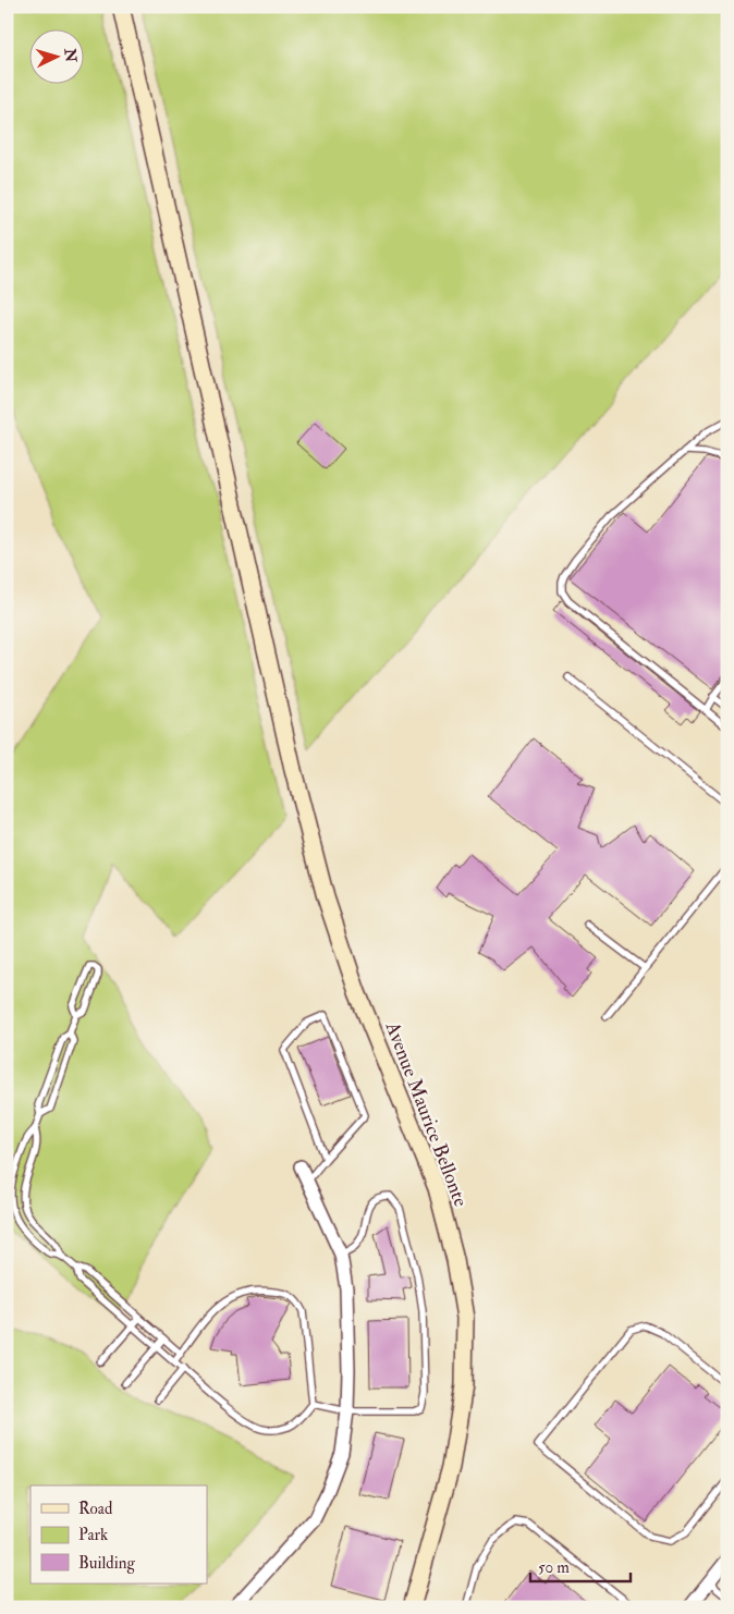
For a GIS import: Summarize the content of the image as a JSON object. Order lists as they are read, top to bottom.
{
  "streets": {
    "main road": ["Avenue Maurice Bellonte"]
  },
  "legend": ["Road", "Park", "Building"],
  "scale_bar": "50 m",
  "north": "right"
}
